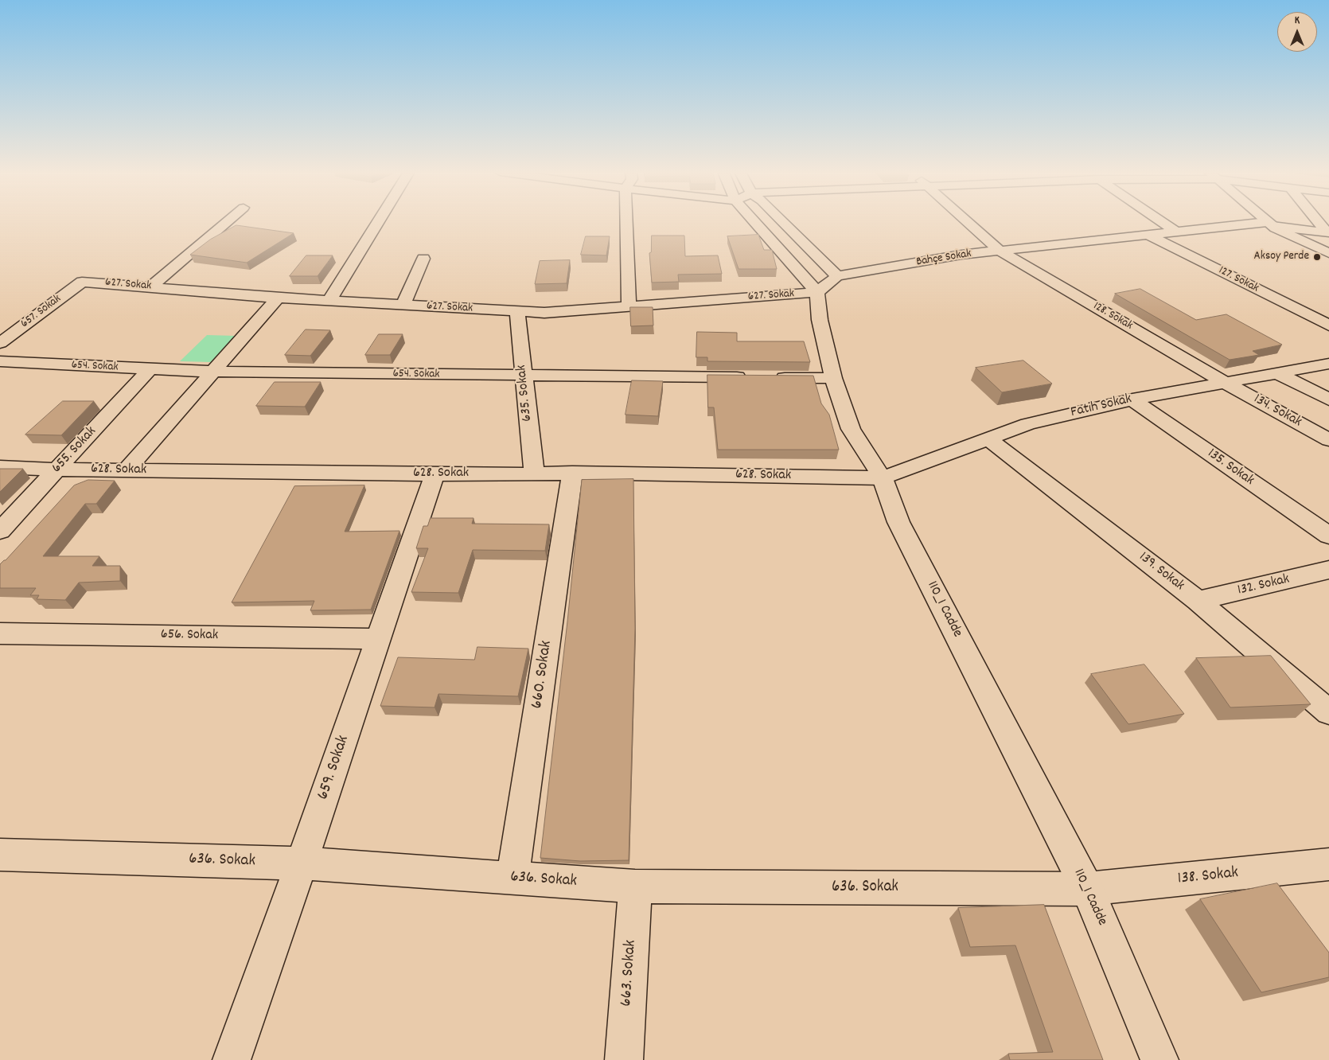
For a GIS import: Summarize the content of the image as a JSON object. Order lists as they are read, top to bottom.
{
  "streets": {
    "street": [
      "Bahçe Sokak",
      "127. Sokak",
      "627. Sokak",
      "657. Sokak",
      "128. Sokak",
      "654. Sokak",
      "635. Sokak",
      "Fatih Sokak",
      "134. Sokak",
      "655. Sokak",
      "135. Sokak",
      "628. Sokak",
      "139. Sokak",
      "132. Sokak",
      "110_1 Cadde",
      "656. Sokak",
      "660. Sokak",
      "659. Sokak",
      "636. Sokak",
      "138. Sokak",
      "663. Sokak"
    ]
  },
  "crossings": [
    ["Bahçe Sokak", "127. Sokak"],
    ["Bahçe Sokak", "627. Sokak"],
    ["Bahçe Sokak", "128. Sokak"],
    ["Bahçe Sokak", "110_1 Cadde"],
    ["627. Sokak", "657. Sokak"],
    ["627. Sokak", "635. Sokak"],
    ["627. Sokak", "110_1 Cadde"],
    ["128. Sokak", "Fatih Sokak"],
    ["128. Sokak", "134. Sokak"],
    ["654. Sokak", "635. Sokak"],
    ["654. Sokak", "655. Sokak"],
    ["654. Sokak", "110_1 Cadde"],
    ["635. Sokak", "628. Sokak"],
    ["Fatih Sokak", "134. Sokak"],
    ["Fatih Sokak", "135. Sokak"],
    ["Fatih Sokak", "628. Sokak"],
    ["Fatih Sokak", "139. Sokak"],
    ["Fatih Sokak", "110_1 Cadde"],
    ["655. Sokak", "628. Sokak"],
    ["628. Sokak", "110_1 Cadde"],
    ["628. Sokak", "660. Sokak"],
    ["628. Sokak", "659. Sokak"],
    ["139. Sokak", "132. Sokak"],
    ["110_1 Cadde", "636. Sokak"],
    ["110_1 Cadde", "138. Sokak"],
    ["656. Sokak", "659. Sokak"],
    ["660. Sokak", "636. Sokak"],
    ["659. Sokak", "636. Sokak"],
    ["636. Sokak", "138. Sokak"],
    ["636. Sokak", "663. Sokak"]
  ],
  "places": ["Aksoy Perde"],
  "north": "top"
}
